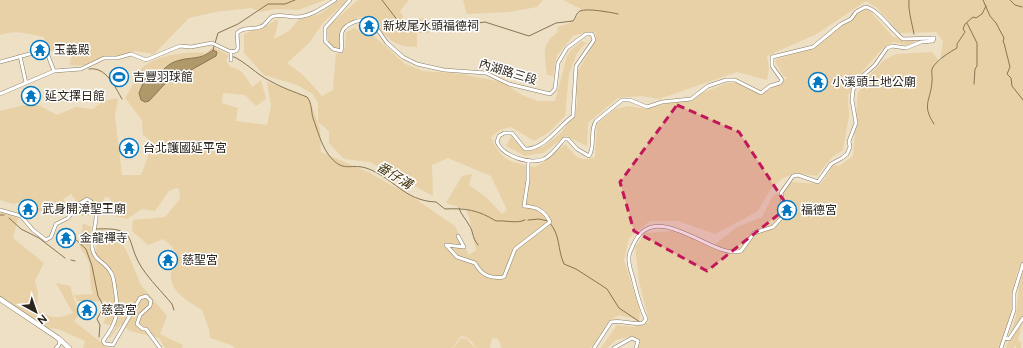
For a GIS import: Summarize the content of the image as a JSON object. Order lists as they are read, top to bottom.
{
  "streets": {
    "street": ["內湖路三段"]
  },
  "water": ["番仔溝"],
  "places": {
    "temple": [
      "新坡尾水頭福德祠",
      "玉義殿",
      "小溪頭土地公廟",
      "延文擇日館",
      "台北護國延平宮",
      "武身開漳聖王廟",
      "福德宮",
      "金龍禪寺",
      "慈聖宮",
      "慈雲宮"
    ],
    "sports": ["吉豐羽球館"]
  },
  "north": "bottom right"
}
